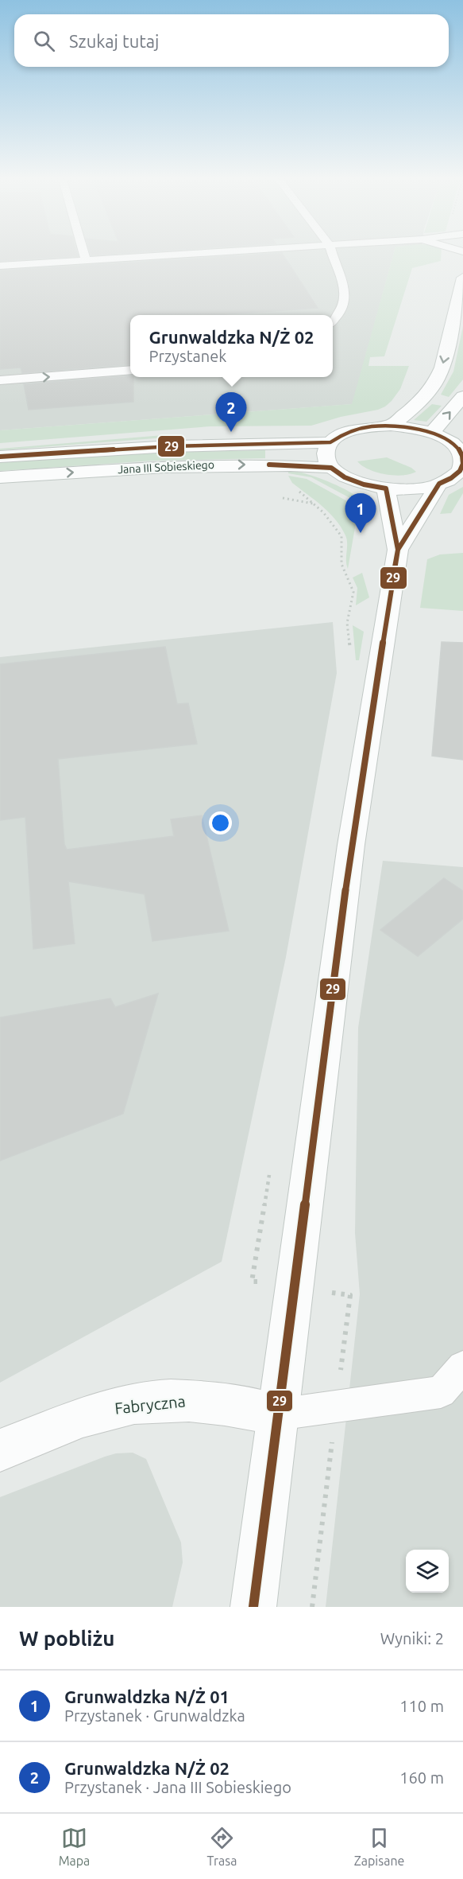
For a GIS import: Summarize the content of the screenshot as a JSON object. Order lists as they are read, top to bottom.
{
  "streets": {
    "street": ["Jana III Sobieskiego", "Fabryczna"]
  },
  "lines": ["transit line 29"],
  "page": {
    "search": "Szukaj tutaj",
    "popup": ["Grunwaldzka N/Ż 02", "Przystanek"],
    "pins": ["2", "1"],
    "heading": ["W pobliżu", "Wyniki: 2"],
    "list": [
      {
        "mark": "1",
        "name": "Grunwaldzka N/Ż 01",
        "note": "Przystanek · Grunwaldzka",
        "value": "110 m"
      },
      {
        "mark": "2",
        "name": "Grunwaldzka N/Ż 02",
        "note": "Przystanek · Jana III Sobieskiego",
        "value": "160 m"
      }
    ],
    "nav": ["Mapa", "Trasa", "Zapisane"]
  }
}
